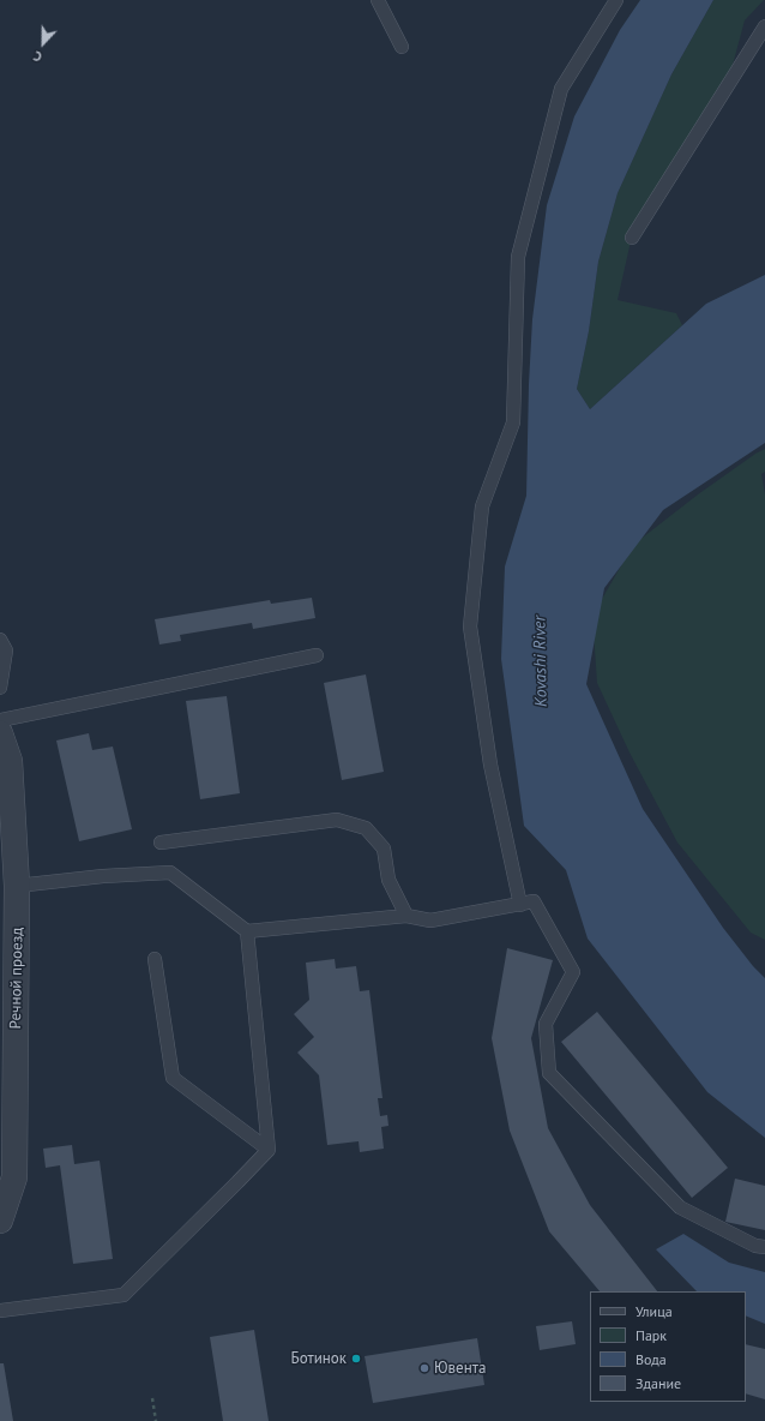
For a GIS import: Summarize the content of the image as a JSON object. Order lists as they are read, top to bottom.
{
  "streets": {
    "street": ["Речной проезд"]
  },
  "water": ["Kovashi River"],
  "places": ["Ботинок", "Ювента"],
  "legend": [
    "Улица",
    "Парк",
    "Вода",
    "Здание"
  ],
  "north": "bottom"
}
